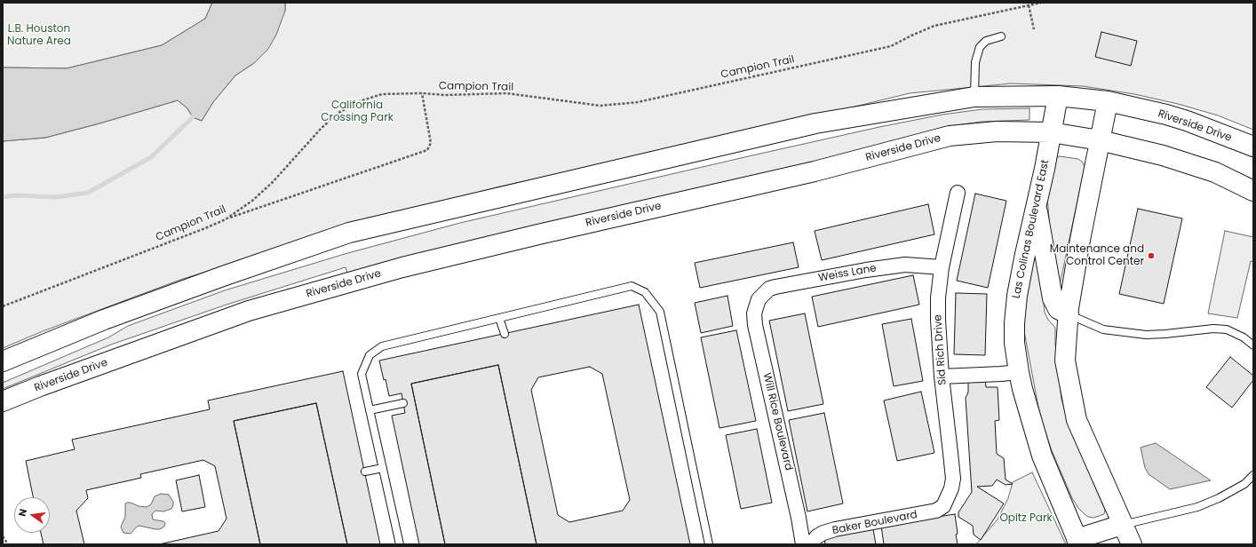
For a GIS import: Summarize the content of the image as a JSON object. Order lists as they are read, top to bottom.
{
  "streets": {
    "main road": ["Riverside Drive", "Las Colinas Boulevard East"],
    "street": [
      "Weiss Lane",
      "Sid Rich Drive",
      "Will Rice Boulevard",
      "Baker Boulevard"
    ],
    "path": ["Campion Trail"]
  },
  "crossings": [
    ["Riverside Drive", "Las Colinas Boulevard East"],
    ["Weiss Lane", "Sid Rich Drive"],
    ["Weiss Lane", "Will Rice Boulevard"],
    ["Sid Rich Drive", "Baker Boulevard"]
  ],
  "parks": ["L.B. Houston Nature Area", "California Crossing Park", "Opitz Park"],
  "places": ["Maintenance and Control Center"],
  "north": "left"
}
